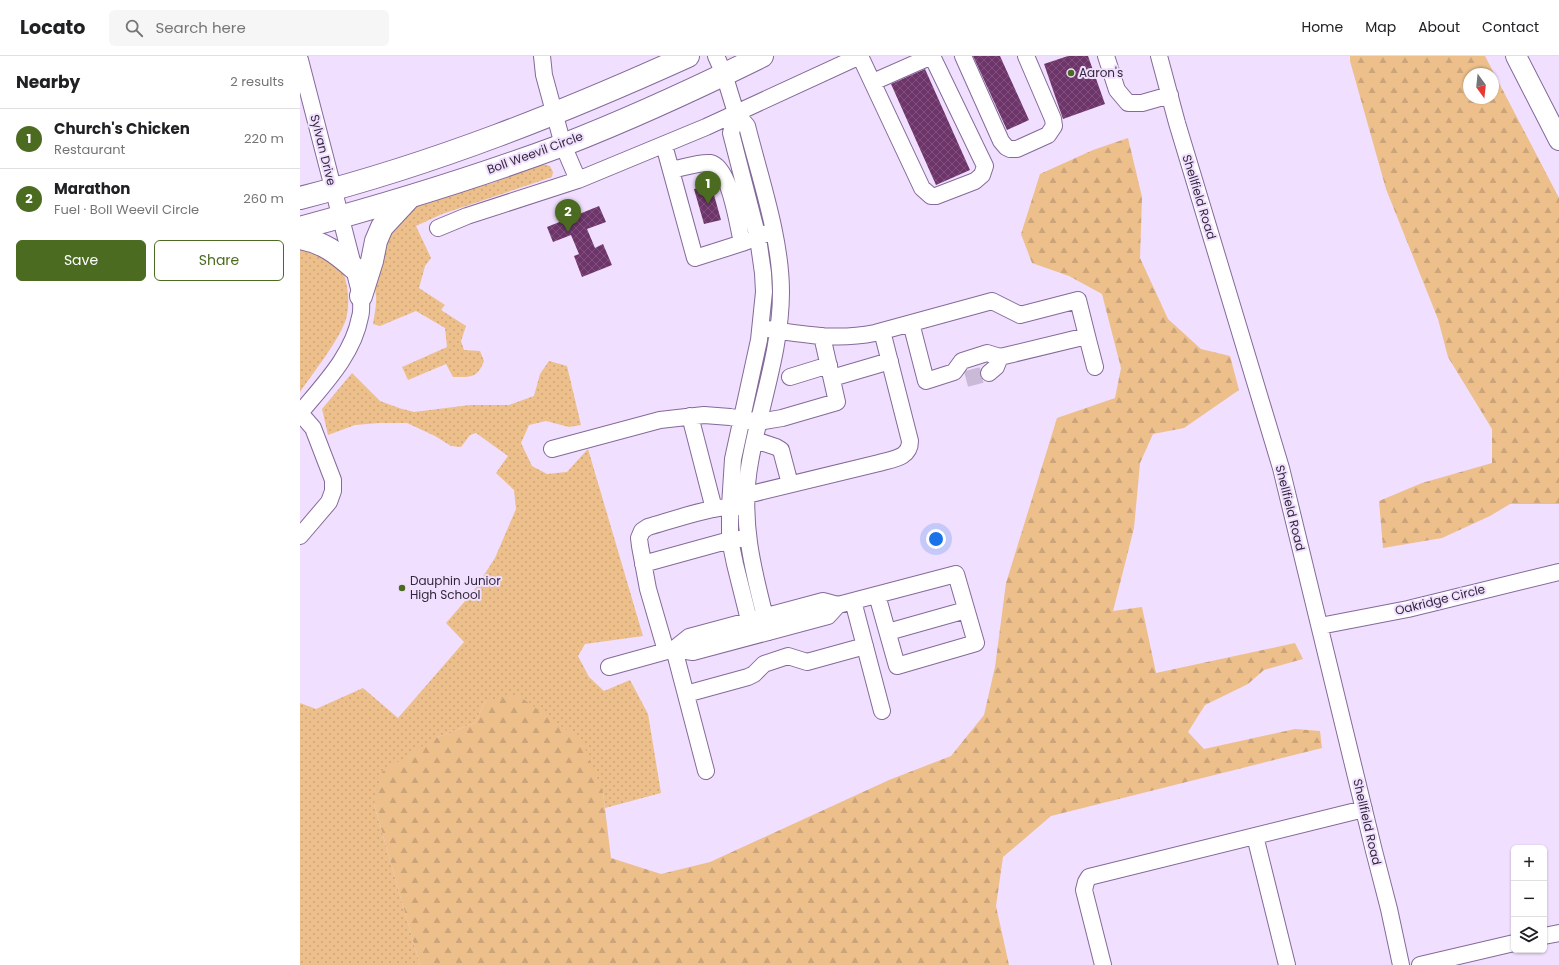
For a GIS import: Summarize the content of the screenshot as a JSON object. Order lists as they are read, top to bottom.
{
  "streets": {
    "highway": ["Boll Weevil Circle"],
    "street": ["Sylvan Drive", "Shellfield Road", "Oakridge Circle"]
  },
  "crossings": [
    ["Sylvan Drive", "Boll Weevil Circle"],
    ["Shellfield Road", "Oakridge Circle"]
  ],
  "places": ["Aaron's", "Dauphin Junior High School"],
  "north": "bottom",
  "page": {
    "header": "Locato",
    "search": "Search here",
    "nav": [
      "Home",
      "Map",
      "About",
      "Contact"
    ],
    "heading": ["Nearby", "2 results"],
    "list": [
      {
        "mark": "1",
        "name": "Church's Chicken",
        "note": "Restaurant",
        "value": "220 m"
      },
      {
        "mark": "2",
        "name": "Marathon",
        "note": "Fuel · Boll Weevil Circle",
        "value": "260 m"
      }
    ],
    "pins": ["1", "2"],
    "buttons": ["Save", "Share"],
    "map_buttons": ["+", "−"]
  }
}
